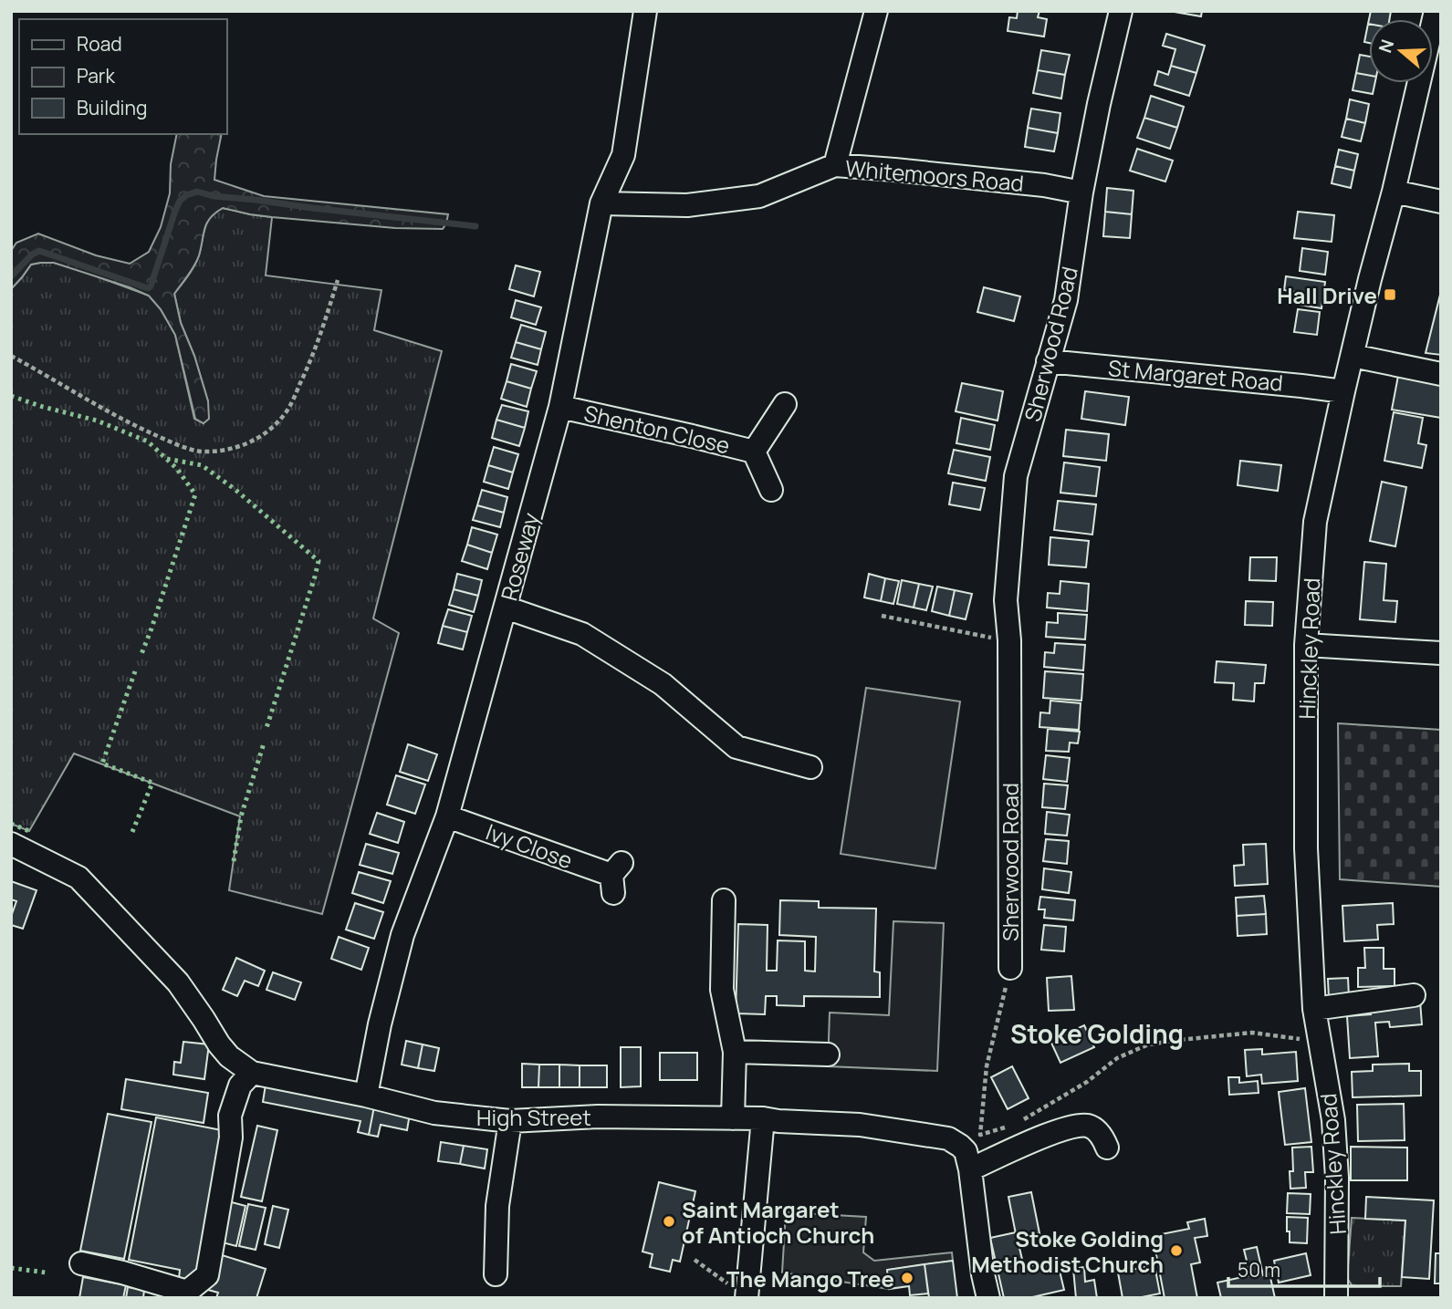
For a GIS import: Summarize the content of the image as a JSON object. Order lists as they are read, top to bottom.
{
  "streets": {
    "street": [
      "Whitemoors Road",
      "Sherwood Road",
      "St Margaret Road",
      "Shenton Close",
      "Roseway",
      "Hinckley Road",
      "Ivy Close",
      "High Street"
    ]
  },
  "crossings": [
    ["Whitemoors Road", "Sherwood Road"],
    ["Whitemoors Road", "Roseway"],
    ["Sherwood Road", "St Margaret Road"],
    ["St Margaret Road", "Hinckley Road"],
    ["Shenton Close", "Roseway"],
    ["Roseway", "Ivy Close"],
    ["Roseway", "High Street"]
  ],
  "districts": ["Stoke Golding"],
  "places": {
    "transit": ["Hall Drive"],
    "other": ["Saint Margaret of Antioch Church", "Stoke Golding Methodist Church", "The Mango Tree"]
  },
  "legend": ["Road", "Park", "Building"],
  "scale_bar": "50 m",
  "north": "left"
}
